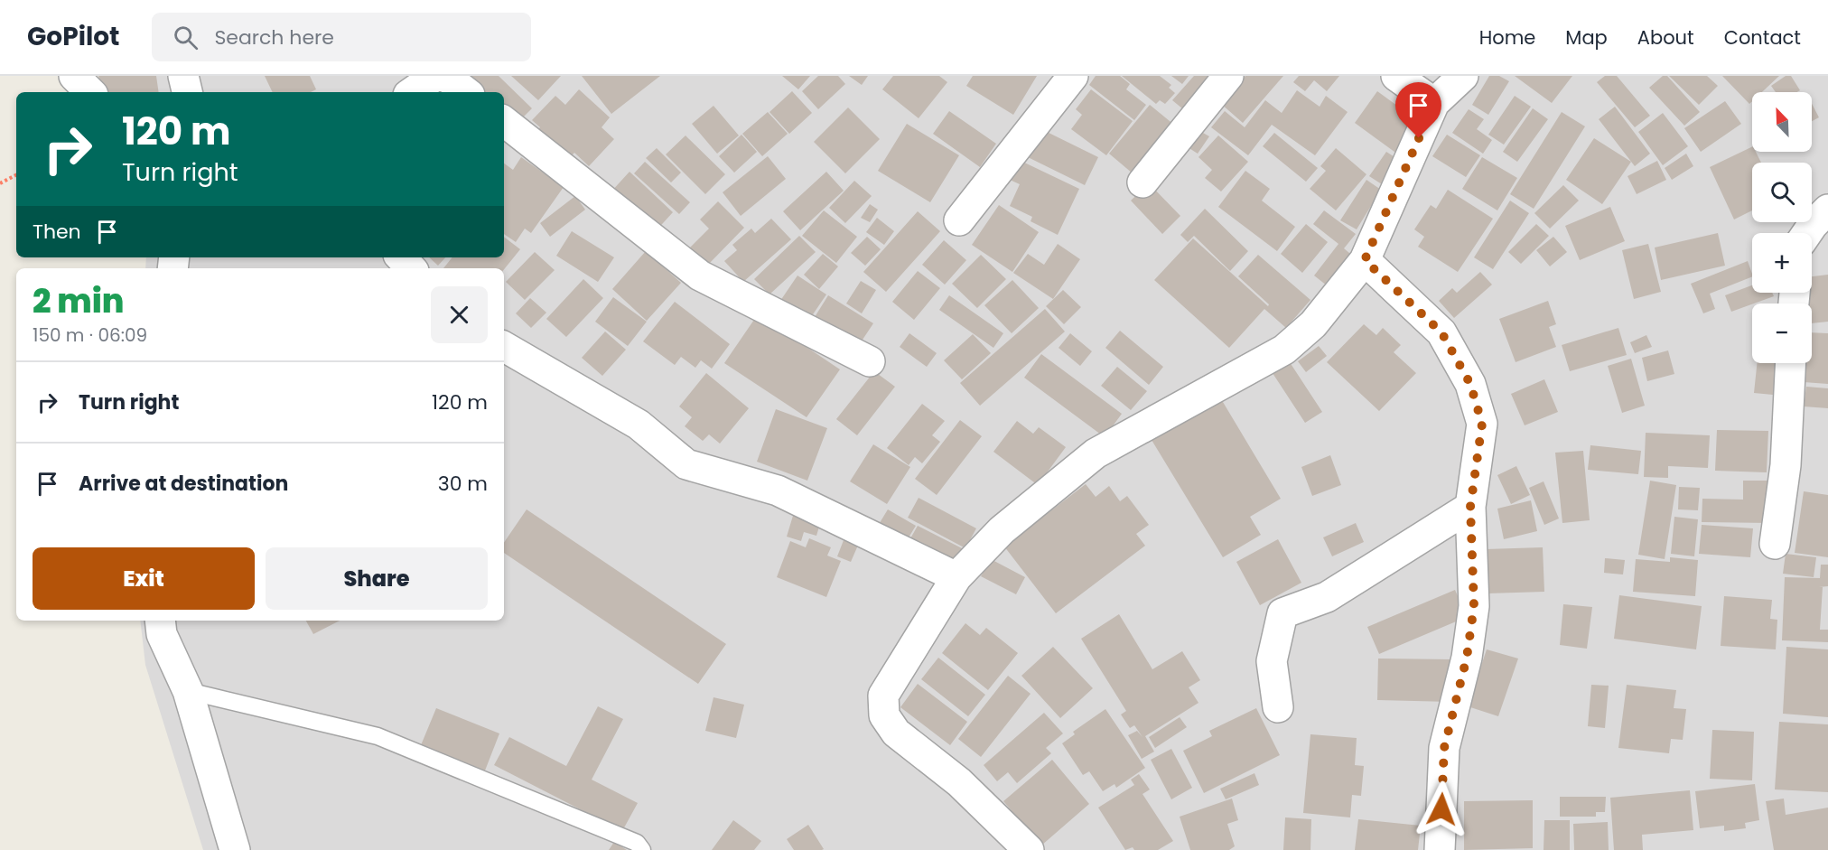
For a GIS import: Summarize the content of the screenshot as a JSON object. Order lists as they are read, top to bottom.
{
  "north": "top left",
  "page": {
    "header": "GoPilot",
    "search": "Search here",
    "nav": [
      "Home",
      "Map",
      "About",
      "Contact"
    ],
    "map_buttons": ["+", "−"],
    "turn": ["120 m", "Turn right"],
    "then": "Then",
    "heading": ["2 min", "150 m · 06:09"],
    "list": [
      {
        "name": "Turn right",
        "value": "120 m"
      },
      {
        "name": "Arrive at destination",
        "value": "30 m"
      }
    ],
    "buttons": ["Exit", "Share"]
  }
}
